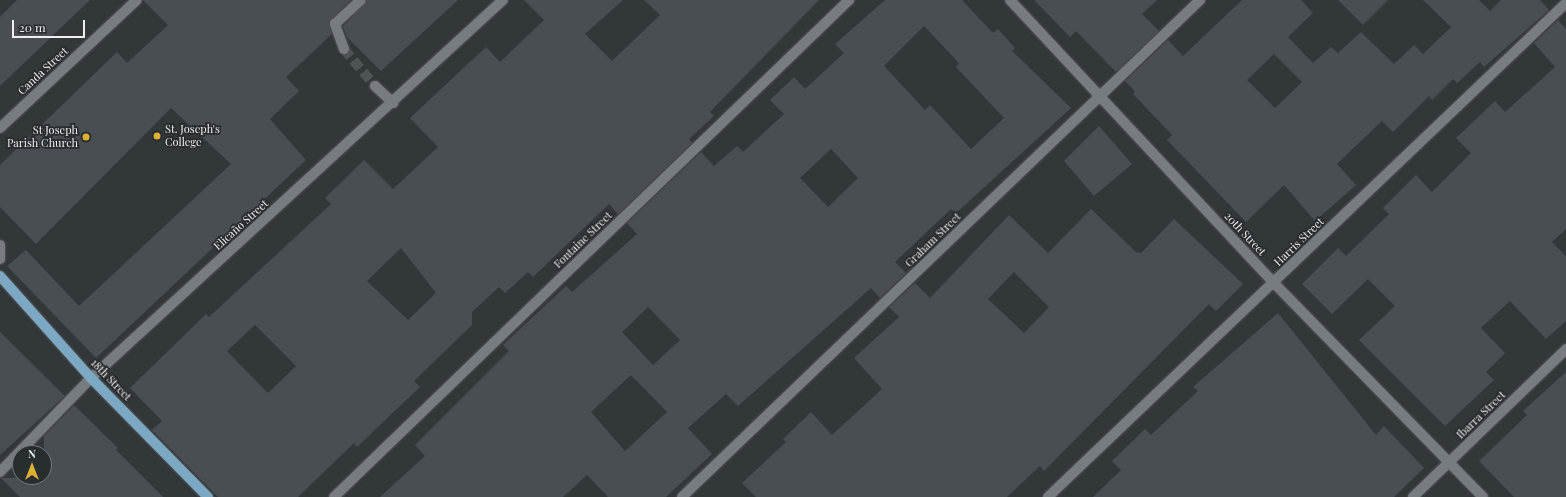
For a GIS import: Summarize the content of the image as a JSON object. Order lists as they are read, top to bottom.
{
  "streets": {
    "main road": ["18th Street"],
    "street": [
      "Canda Street",
      "Elicaño Street",
      "20th Street",
      "Fontaine Street",
      "Graham Street",
      "Harris Street",
      "Ibarra Street"
    ]
  },
  "crossings": [
    ["Elicaño Street", "18th Street"],
    ["20th Street", "Graham Street"],
    ["20th Street", "Harris Street"],
    ["20th Street", "Ibarra Street"]
  ],
  "places": ["St. Joseph's College", "St Joseph Parish Church"],
  "scale_bar": "20 m",
  "north": "top"
}
